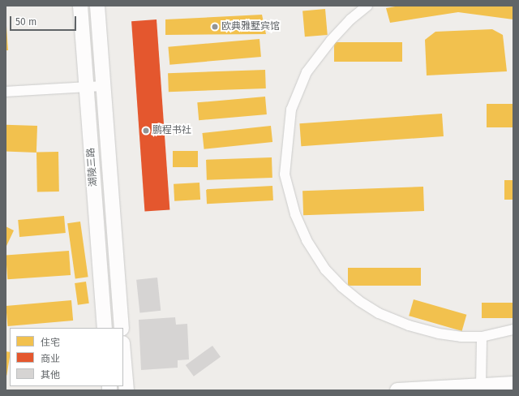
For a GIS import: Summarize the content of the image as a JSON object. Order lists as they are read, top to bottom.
{
  "streets": {
    "main road": ["湖陵三路"]
  },
  "places": ["欧典雅墅宾馆", "鹏程书社"],
  "legend": ["住宅", "商业", "其他"],
  "scale_bar": "50 m"
}
